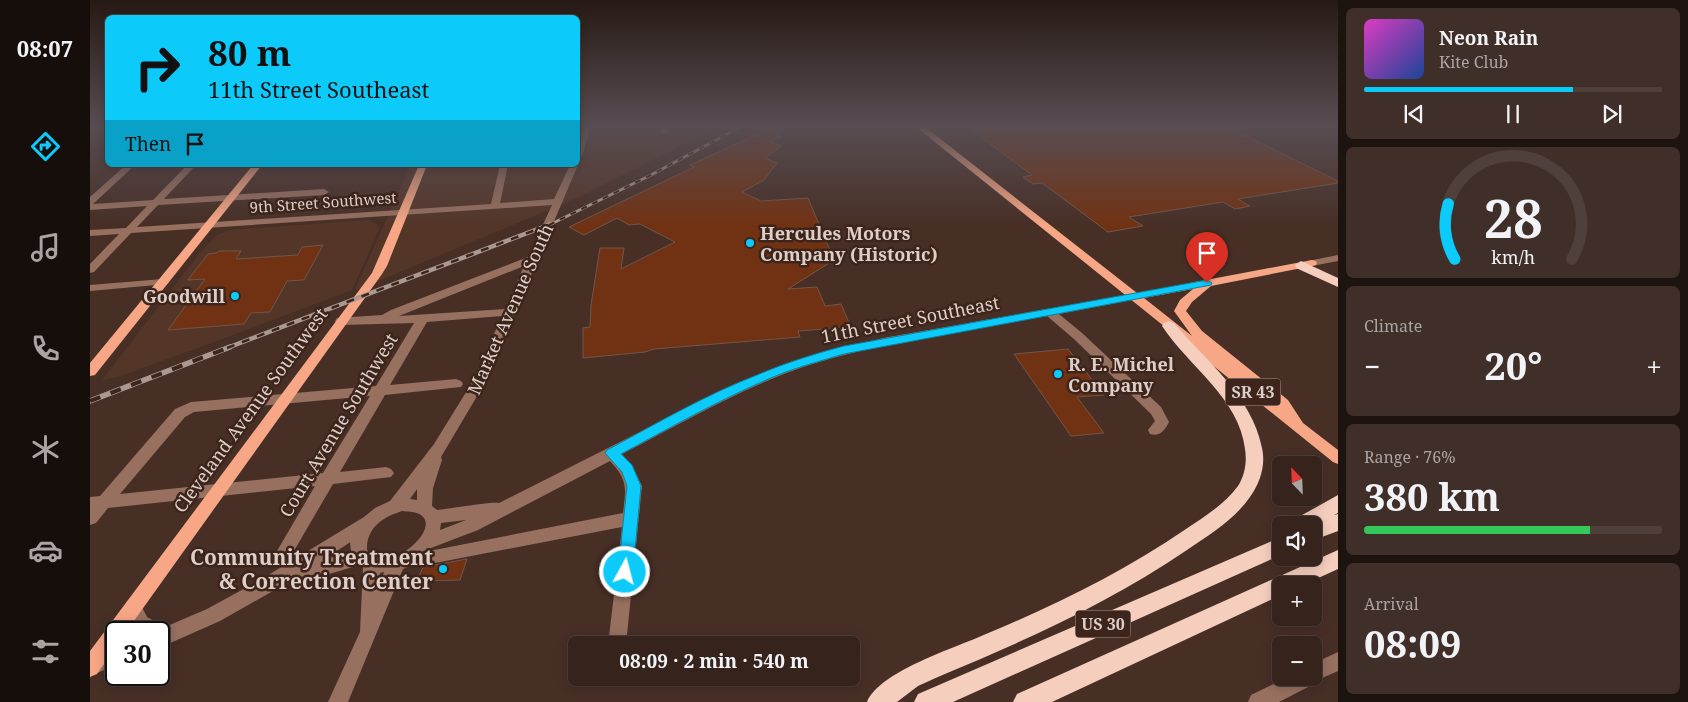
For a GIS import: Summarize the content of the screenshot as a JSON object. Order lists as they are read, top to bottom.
{
  "streets": {
    "highway": ["US 30"],
    "main road": ["11th Street Southeast", "SR 43", "Cleveland Avenue Southwest"],
    "street": ["9th Street Southwest", "Market Avenue South", "Court Avenue Southwest"]
  },
  "crossings": [
    ["9th Street Southwest", "Market Avenue South"],
    ["9th Street Southwest", "Cleveland Avenue Southwest"],
    ["Market Avenue South", "11th Street Southeast"],
    ["11th Street Southeast", "SR 43"]
  ],
  "places": [
    "Hercules Motors Company (Historic)",
    "Goodwill",
    "R. E. Michel Company",
    "Community Treatment & Correction Center"
  ],
  "north": "top left",
  "page": {
    "tabs": "08:07",
    "turn": ["80 m", "11th Street Southeast"],
    "song": ["Neon Rain", "Kite Club"],
    "then": "Then",
    "tile": [
      "Climate",
      ["Range · 76%", "380 km"],
      ["Arrival", "08:09"]
    ],
    "heat": ["−", "20°", "+"],
    "map_buttons": ["+", "−"],
    "limit": "30",
    "trip": "08:09 · 2 min · 540 m",
    "gauge": ["28", "km/h"]
  }
}
